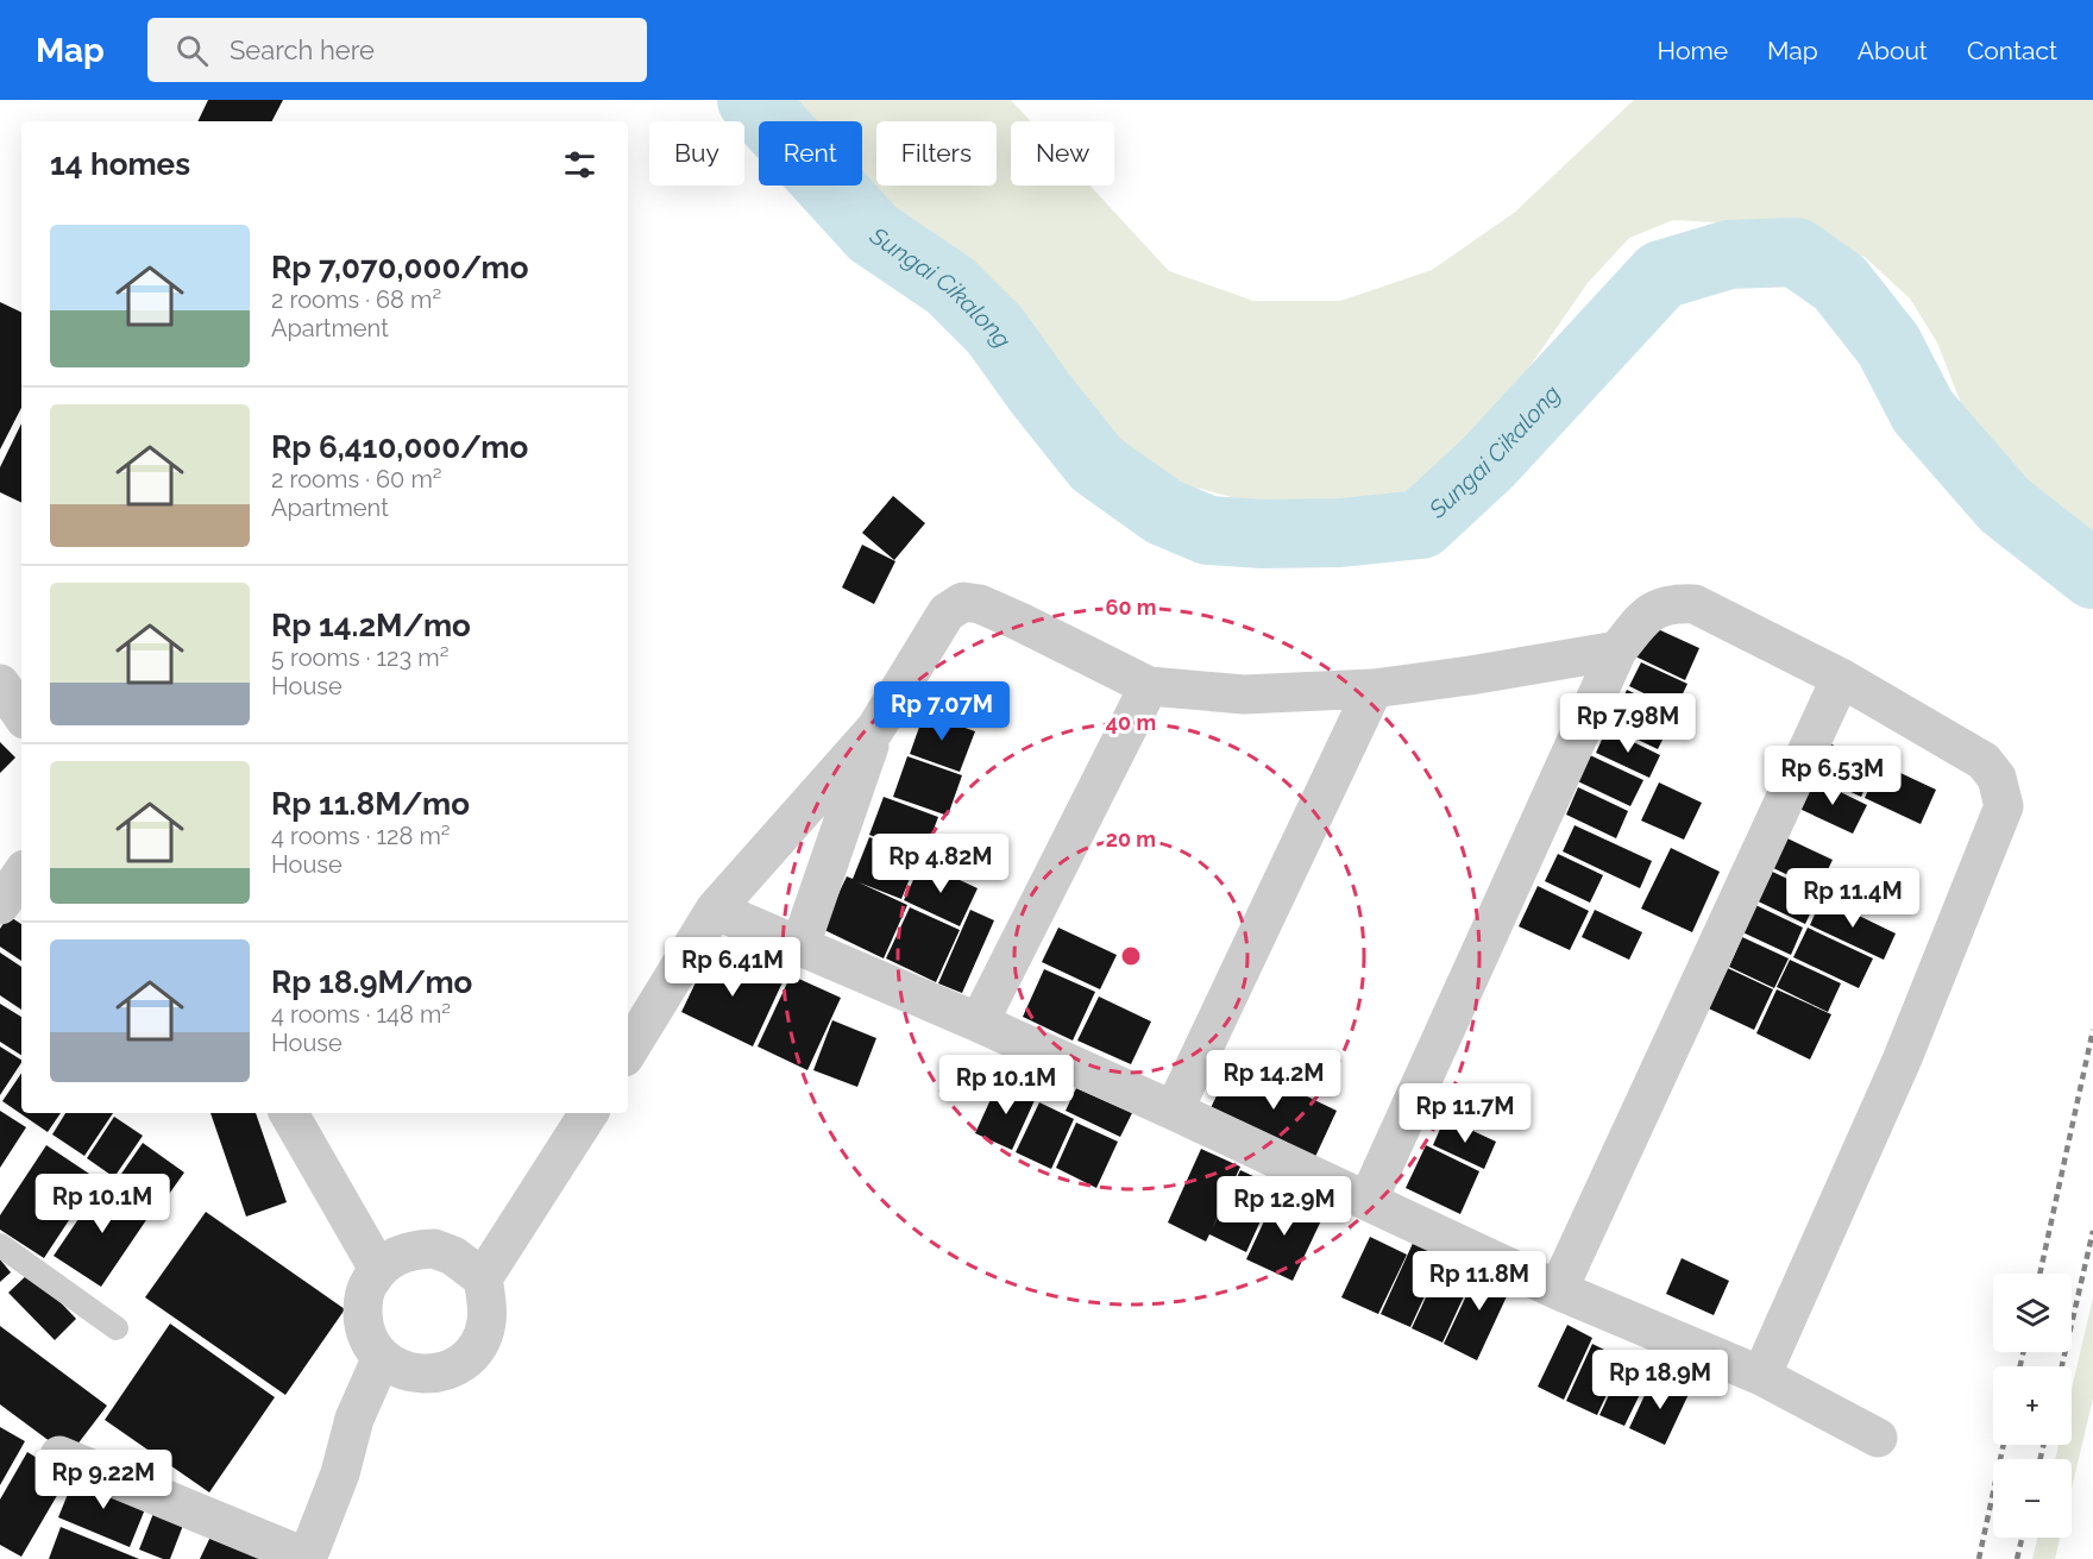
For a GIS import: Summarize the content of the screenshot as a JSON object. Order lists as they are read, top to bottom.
{
  "water": ["Sungai Cikalong"],
  "page": {
    "header": "Map",
    "search": "Search here",
    "nav": [
      "Home",
      "Map",
      "About",
      "Contact"
    ],
    "chip": [
      "Buy",
      "Rent",
      "Filters",
      "New"
    ],
    "heading": "14 homes",
    "list": [
      {
        "name": "Rp 7,070,000/mo",
        "note": "2 rooms · 68 m² · Apartment"
      },
      {
        "name": "Rp 6,410,000/mo",
        "note": "2 rooms · 60 m² · Apartment"
      },
      {
        "name": "Rp 14.2M/mo",
        "note": "5 rooms · 123 m² · House"
      },
      {
        "name": "Rp 11.8M/mo",
        "note": "4 rooms · 128 m² · House"
      },
      {
        "name": "Rp 18.9M/mo",
        "note": "4 rooms · 148 m² · House"
      }
    ],
    "price": [
      "Rp 7.07M",
      "Rp 7.98M",
      "Rp 6.53M",
      "Rp 4.82M",
      "Rp 11.4M",
      "Rp 6.41M",
      "Rp 14.2M",
      "Rp 10.1M",
      "Rp 11.7M",
      "Rp 10.1M",
      "Rp 12.9M",
      "Rp 11.8M",
      "Rp 18.9M",
      "Rp 9.22M"
    ],
    "map_buttons": ["+", "−"]
  },
  "rings": ["60 m", "40 m", "20 m"]
}
